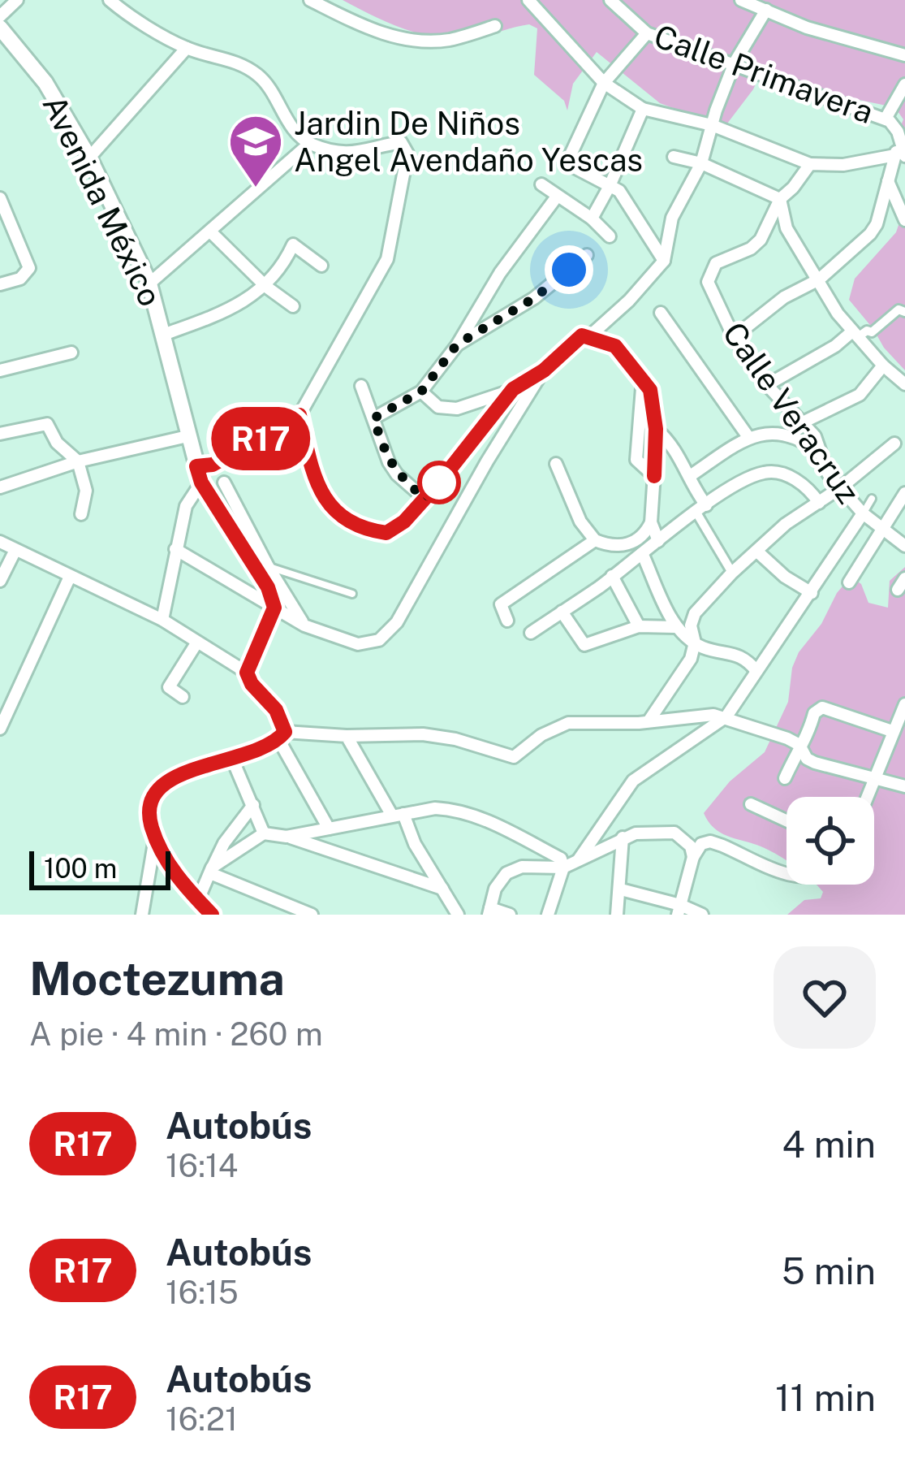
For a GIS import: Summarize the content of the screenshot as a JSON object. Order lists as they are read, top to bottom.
{
  "streets": {
    "street": ["Calle Primavera", "Avenida México", "Calle Veracruz"]
  },
  "places": {
    "school or university": ["Jardin De Niños Angel Avendaño Yescas"]
  },
  "lines": ["bus line R17"],
  "scale_bar": "100 m",
  "page": {
    "on_map": "R17",
    "scale": "100 m",
    "heading": ["Moctezuma", "A pie · 4 min · 260 m"],
    "list": [
      {
        "mark": "R17",
        "name": "Autobús",
        "note": "16:14",
        "value": "4 min"
      },
      {
        "mark": "R17",
        "name": "Autobús",
        "note": "16:15",
        "value": "5 min"
      },
      {
        "mark": "R17",
        "name": "Autobús",
        "note": "16:21",
        "value": "11 min"
      }
    ]
  }
}
